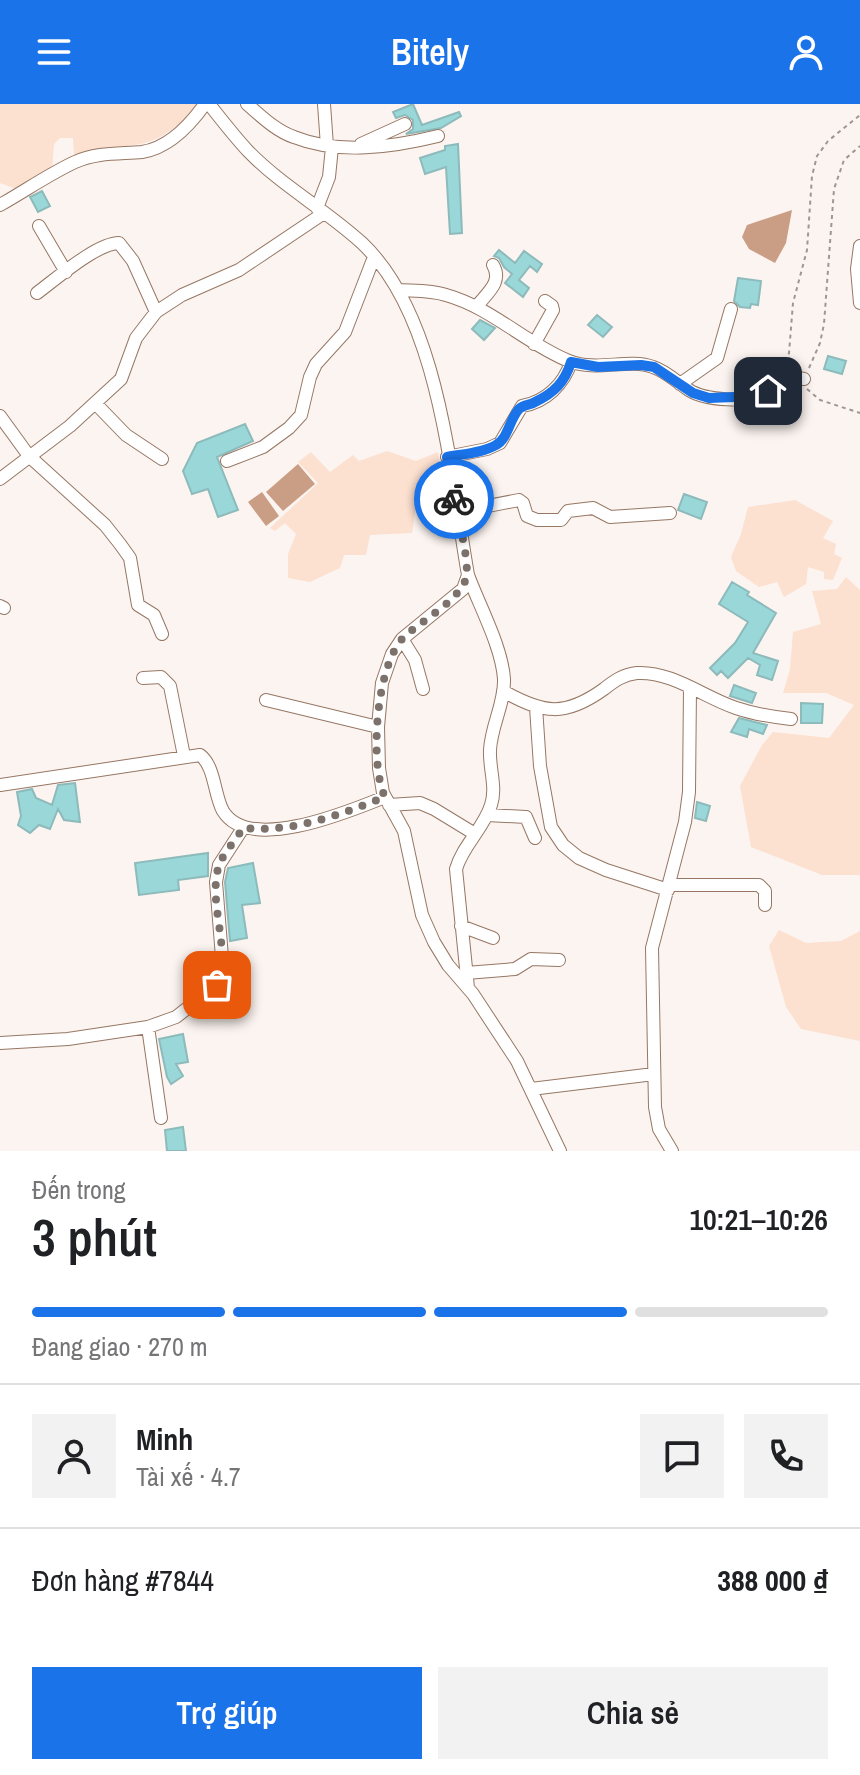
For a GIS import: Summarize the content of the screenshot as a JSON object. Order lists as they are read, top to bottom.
{
  "page": {
    "header": "Bitely",
    "heading": ["3 phút", "Đến trong", "10:21–10:26"],
    "panel": [
      "Minh",
      "Tài xế · 4.7",
      "Đơn hàng #7844",
      "388 000 ₫"
    ],
    "bar": "Đang giao · 270 m",
    "buttons": ["Trợ giúp", "Chia sẻ"]
  }
}
